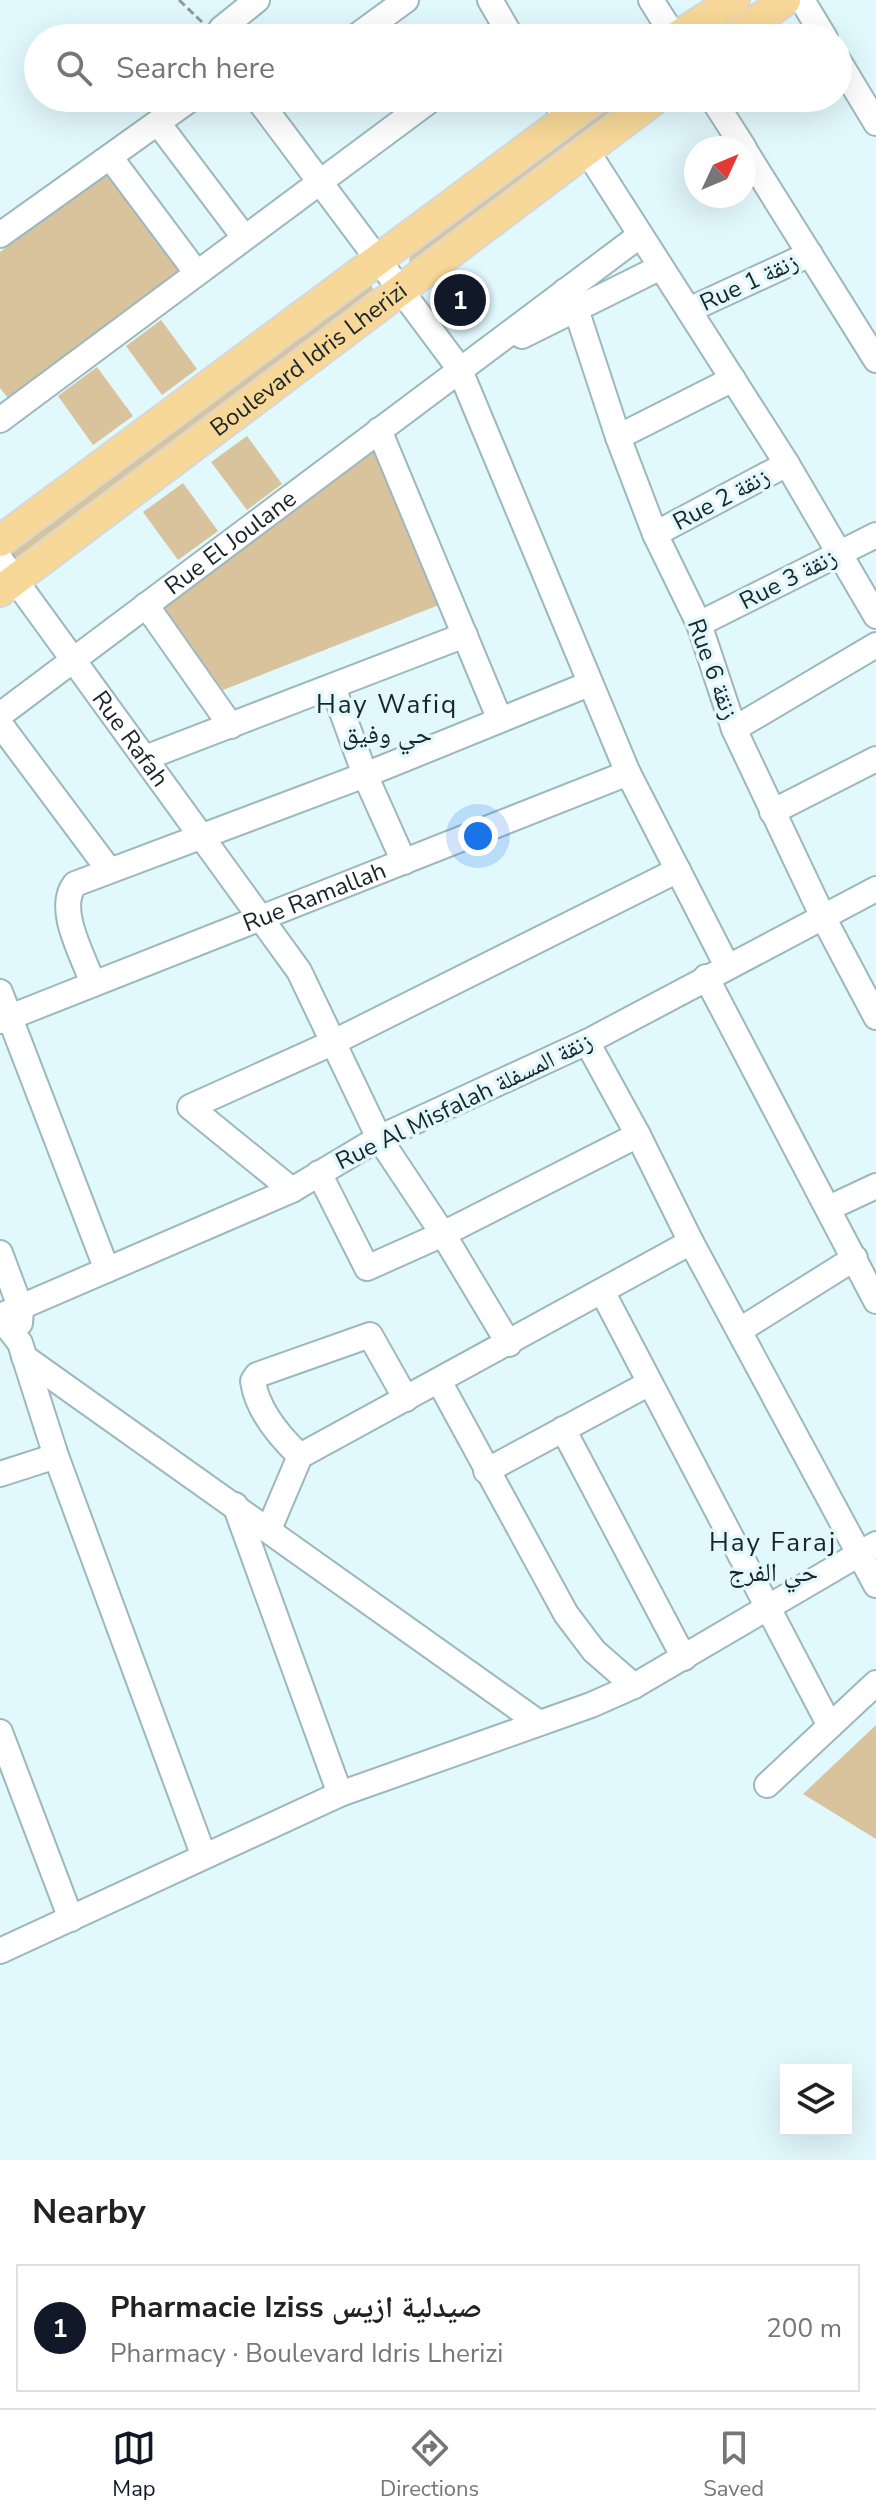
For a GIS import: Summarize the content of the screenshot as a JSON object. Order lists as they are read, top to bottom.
{
  "streets": {
    "main road": ["Boulevard Idris Lherizi"],
    "street": [
      "Rue 1 زنقة",
      "Rue 2 زنقة",
      "Rue El Joulane",
      "Rue 3 زنقة",
      "Rue 6 زنقة",
      "Rue Rafah",
      "Rue Ramallah",
      "Rue Al Misfalah زنقة المسفلة"
    ]
  },
  "crossings": [
    ["Boulevard Idris Lherizi", "Rue Rafah"],
    ["Rue 2 زنقة", "Rue 6 زنقة"],
    ["Rue El Joulane", "Rue 6 زنقة"],
    ["Rue El Joulane", "Rue Rafah"],
    ["Rue 3 زنقة", "Rue 6 زنقة"],
    ["Rue 6 زنقة", "Rue Al Misfalah زنقة المسفلة"],
    ["Rue Rafah", "Rue Ramallah"],
    ["Rue Rafah", "Rue Al Misfalah زنقة المسفلة"]
  ],
  "districts": ["Hay Wafiq حي وفيق", "Hay Faraj حي الفرج"],
  "north": "top right",
  "page": {
    "search": "Search here",
    "pins": "1",
    "heading": "Nearby",
    "list": [
      {
        "mark": "1",
        "name": "Pharmacie Iziss صيدلية ازيس",
        "note": "Pharmacy · Boulevard Idris Lherizi",
        "value": "200 m"
      }
    ],
    "nav": ["Map", "Directions", "Saved"]
  }
}
